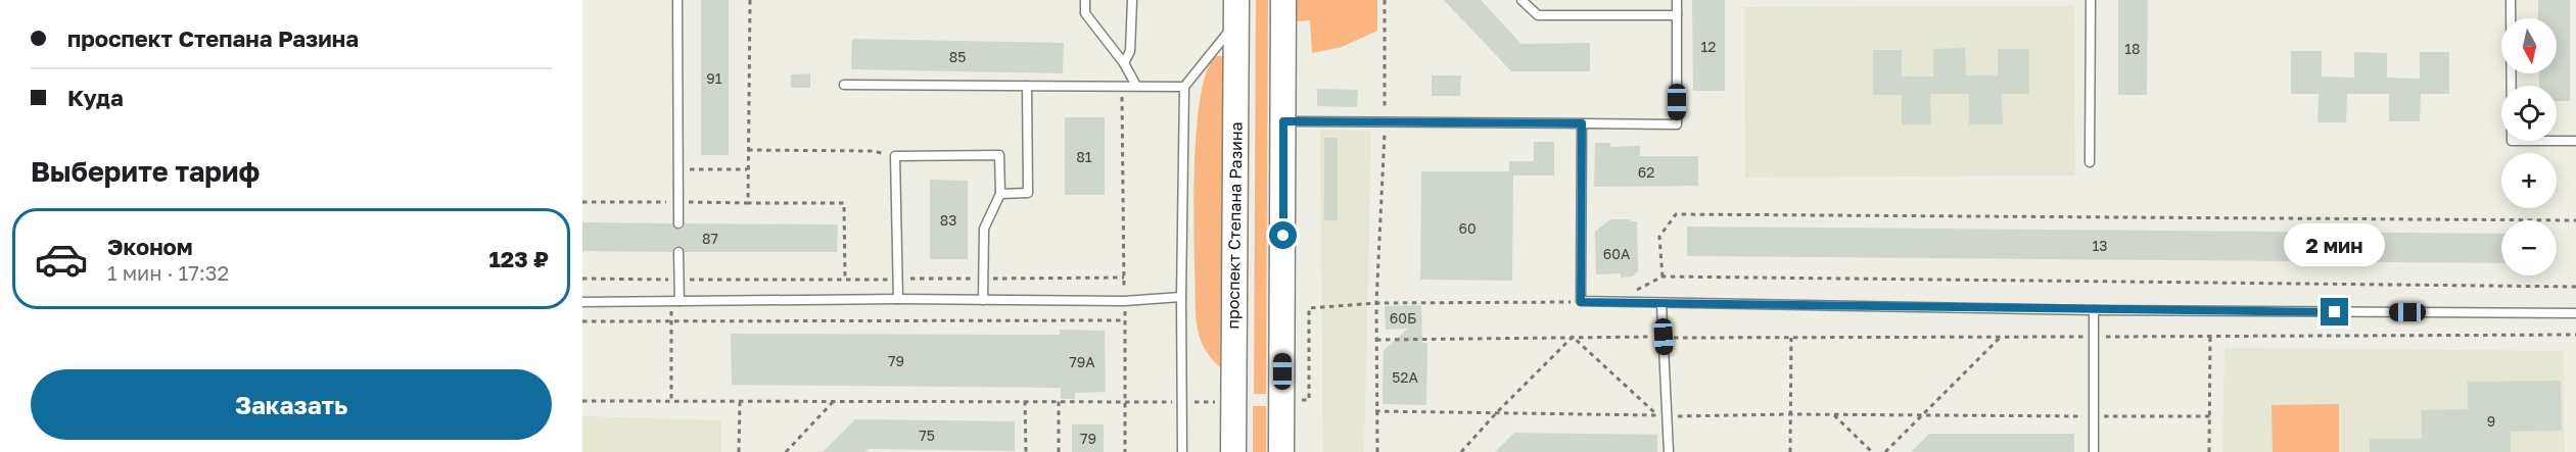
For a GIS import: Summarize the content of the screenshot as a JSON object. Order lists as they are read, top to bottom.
{
  "streets": {
    "main road": ["проспект Степана Разина"]
  },
  "house_numbers": [
    "12",
    "18",
    "85",
    "91",
    "81",
    "62",
    "83",
    "60",
    "87",
    "13",
    "60А",
    "60Б",
    "79",
    "79А",
    "52А",
    "9",
    "75",
    "79"
  ],
  "north": "bottom",
  "page": {
    "banner": ["проспект Степана Разина", "Куда"],
    "map_buttons": ["+", "−"],
    "heading": "Выберите тариф",
    "list": [
      {
        "name": "Эконом",
        "note": "1 мин · 17:32",
        "value": "123 ₽"
      }
    ],
    "bubble": "2 мин",
    "buttons": "Заказать"
  }
}
